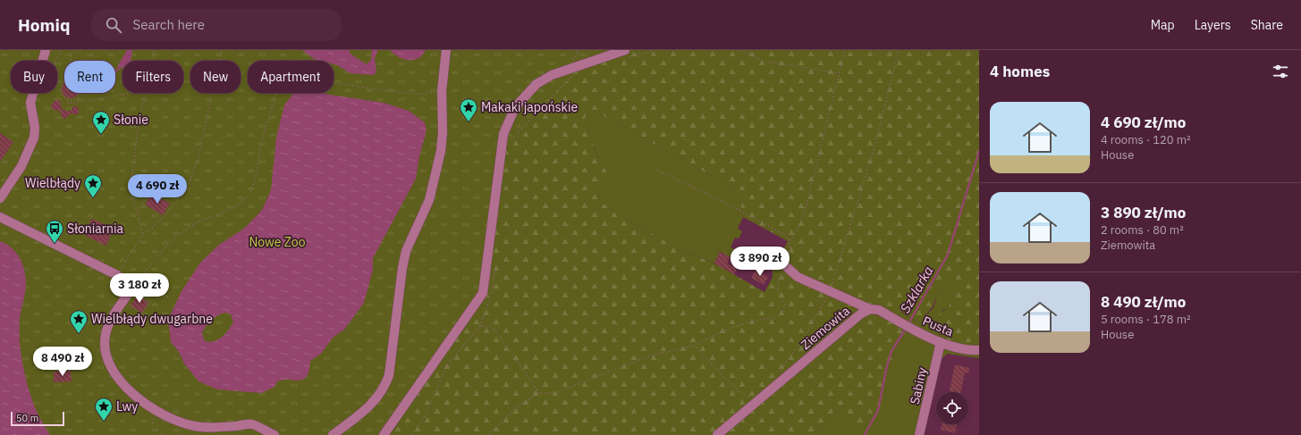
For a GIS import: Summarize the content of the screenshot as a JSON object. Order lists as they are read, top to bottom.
{
  "streets": {
    "street": ["Pusta", "Ziemowita", "Sabiny"]
  },
  "crossings": [
    ["Pusta", "Ziemowita"],
    ["Pusta", "Sabiny"]
  ],
  "water": ["Szklarka"],
  "parks": ["Nowe Zoo"],
  "places": {
    "place": [
      "Makaki japońskie",
      "Słonie",
      "Wielbłądy",
      "Wielbłądy dwugarbne",
      "Lwy"
    ],
    "bus stop": ["Słoniarnia"]
  },
  "scale_bar": "50 m",
  "page": {
    "header": "Homiq",
    "search": "Search here",
    "nav": ["Map", "Layers", "Share"],
    "heading": "4 homes",
    "chip": [
      "Buy",
      "Rent",
      "Filters",
      "New",
      "Apartment"
    ],
    "list": [
      {
        "name": "4 690 zł/mo",
        "note": "4 rooms · 120 m² · House"
      },
      {
        "name": "3 890 zł/mo",
        "note": "2 rooms · 80 m² · Ziemowita"
      },
      {
        "name": "8 490 zł/mo",
        "note": "5 rooms · 178 m² · House"
      }
    ],
    "price": [
      "4 690 zł",
      "3 890 zł",
      "3 180 zł",
      "8 490 zł"
    ],
    "scale": "50 m"
  }
}
